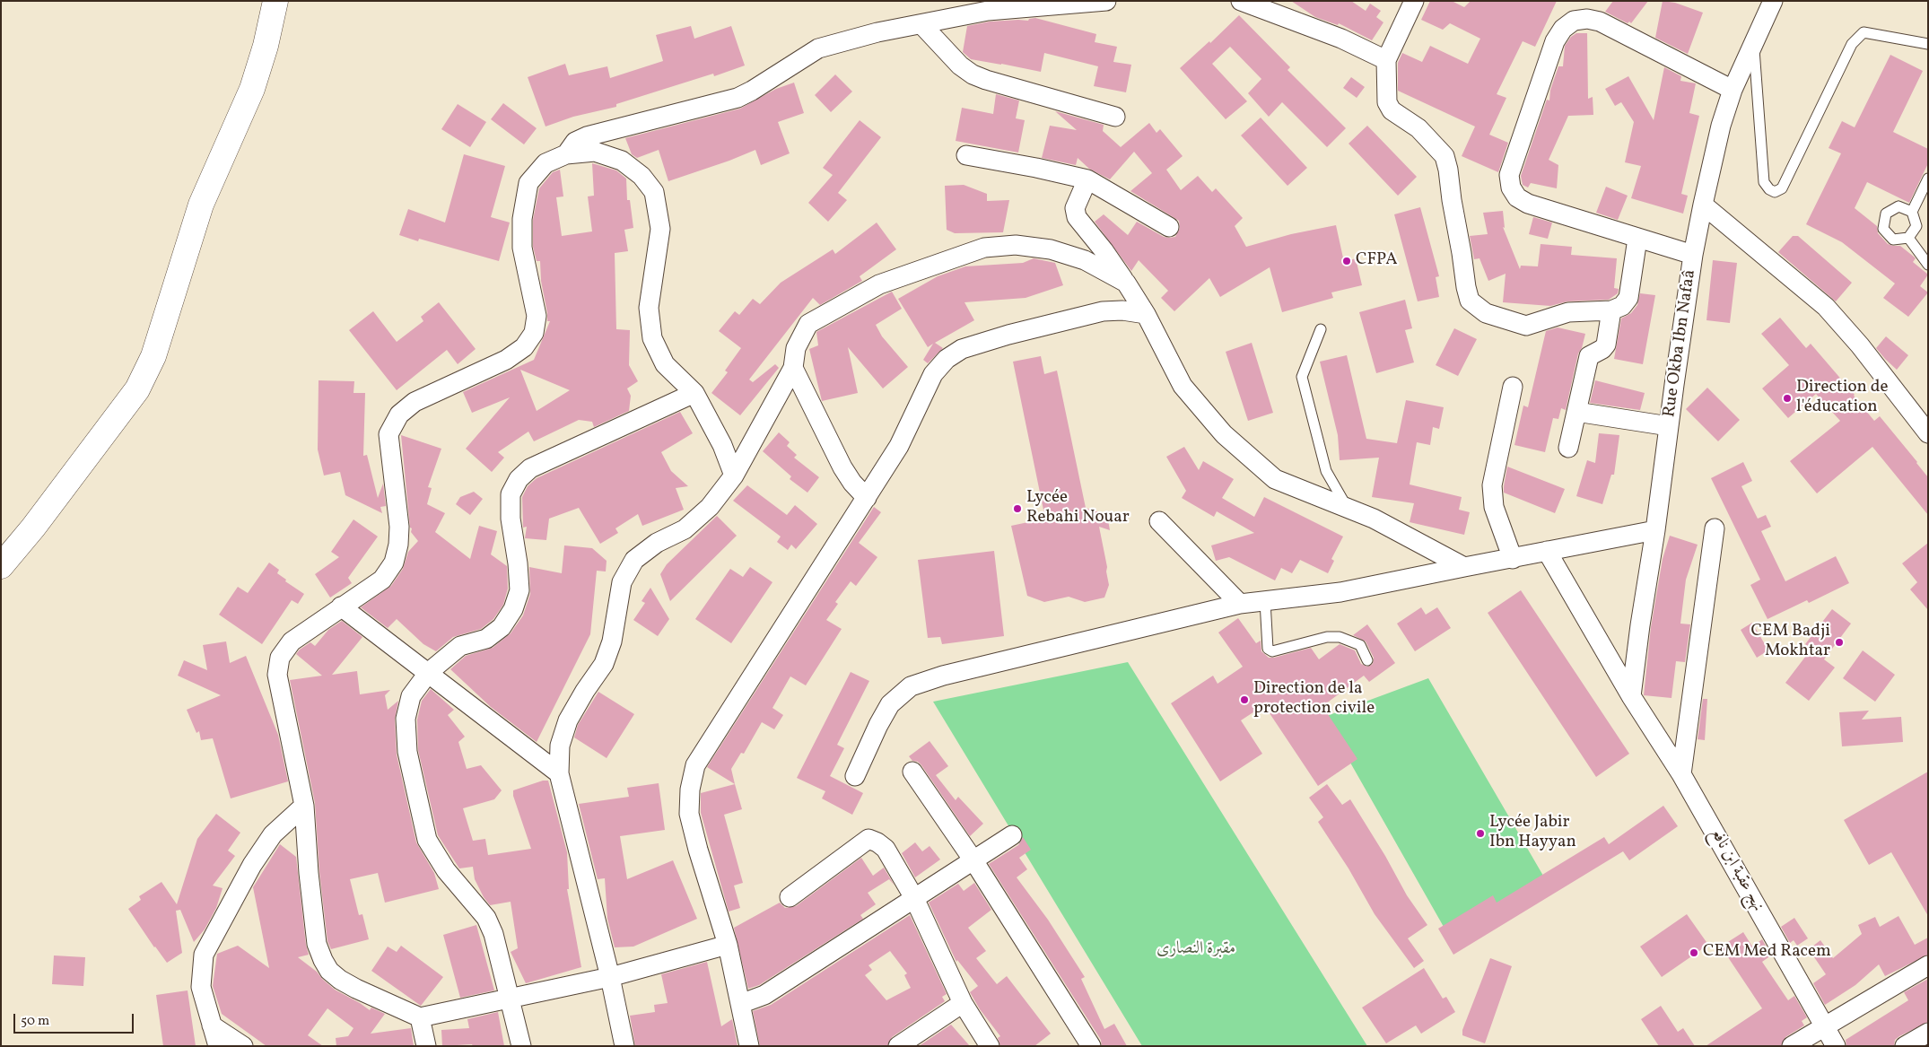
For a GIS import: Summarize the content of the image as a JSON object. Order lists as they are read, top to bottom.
{
  "streets": {
    "street": ["Rue Okba Ibn Nafaâ", "نهج عقبة ابن نافع"]
  },
  "crossings": [
    ["Rue Okba Ibn Nafaâ", "نهج عقبة ابن نافع"]
  ],
  "parks": ["مقبرة النصارى"],
  "places": [
    "CFPA",
    "Direction de l'éducation",
    "Lycée Rebahi Nouar",
    "CEM Badji Mokhtar",
    "Direction de la protection civile",
    "Lycée Jabir Ibn Hayyan",
    "CEM Med Racem"
  ],
  "scale_bar": "50 m"
}
